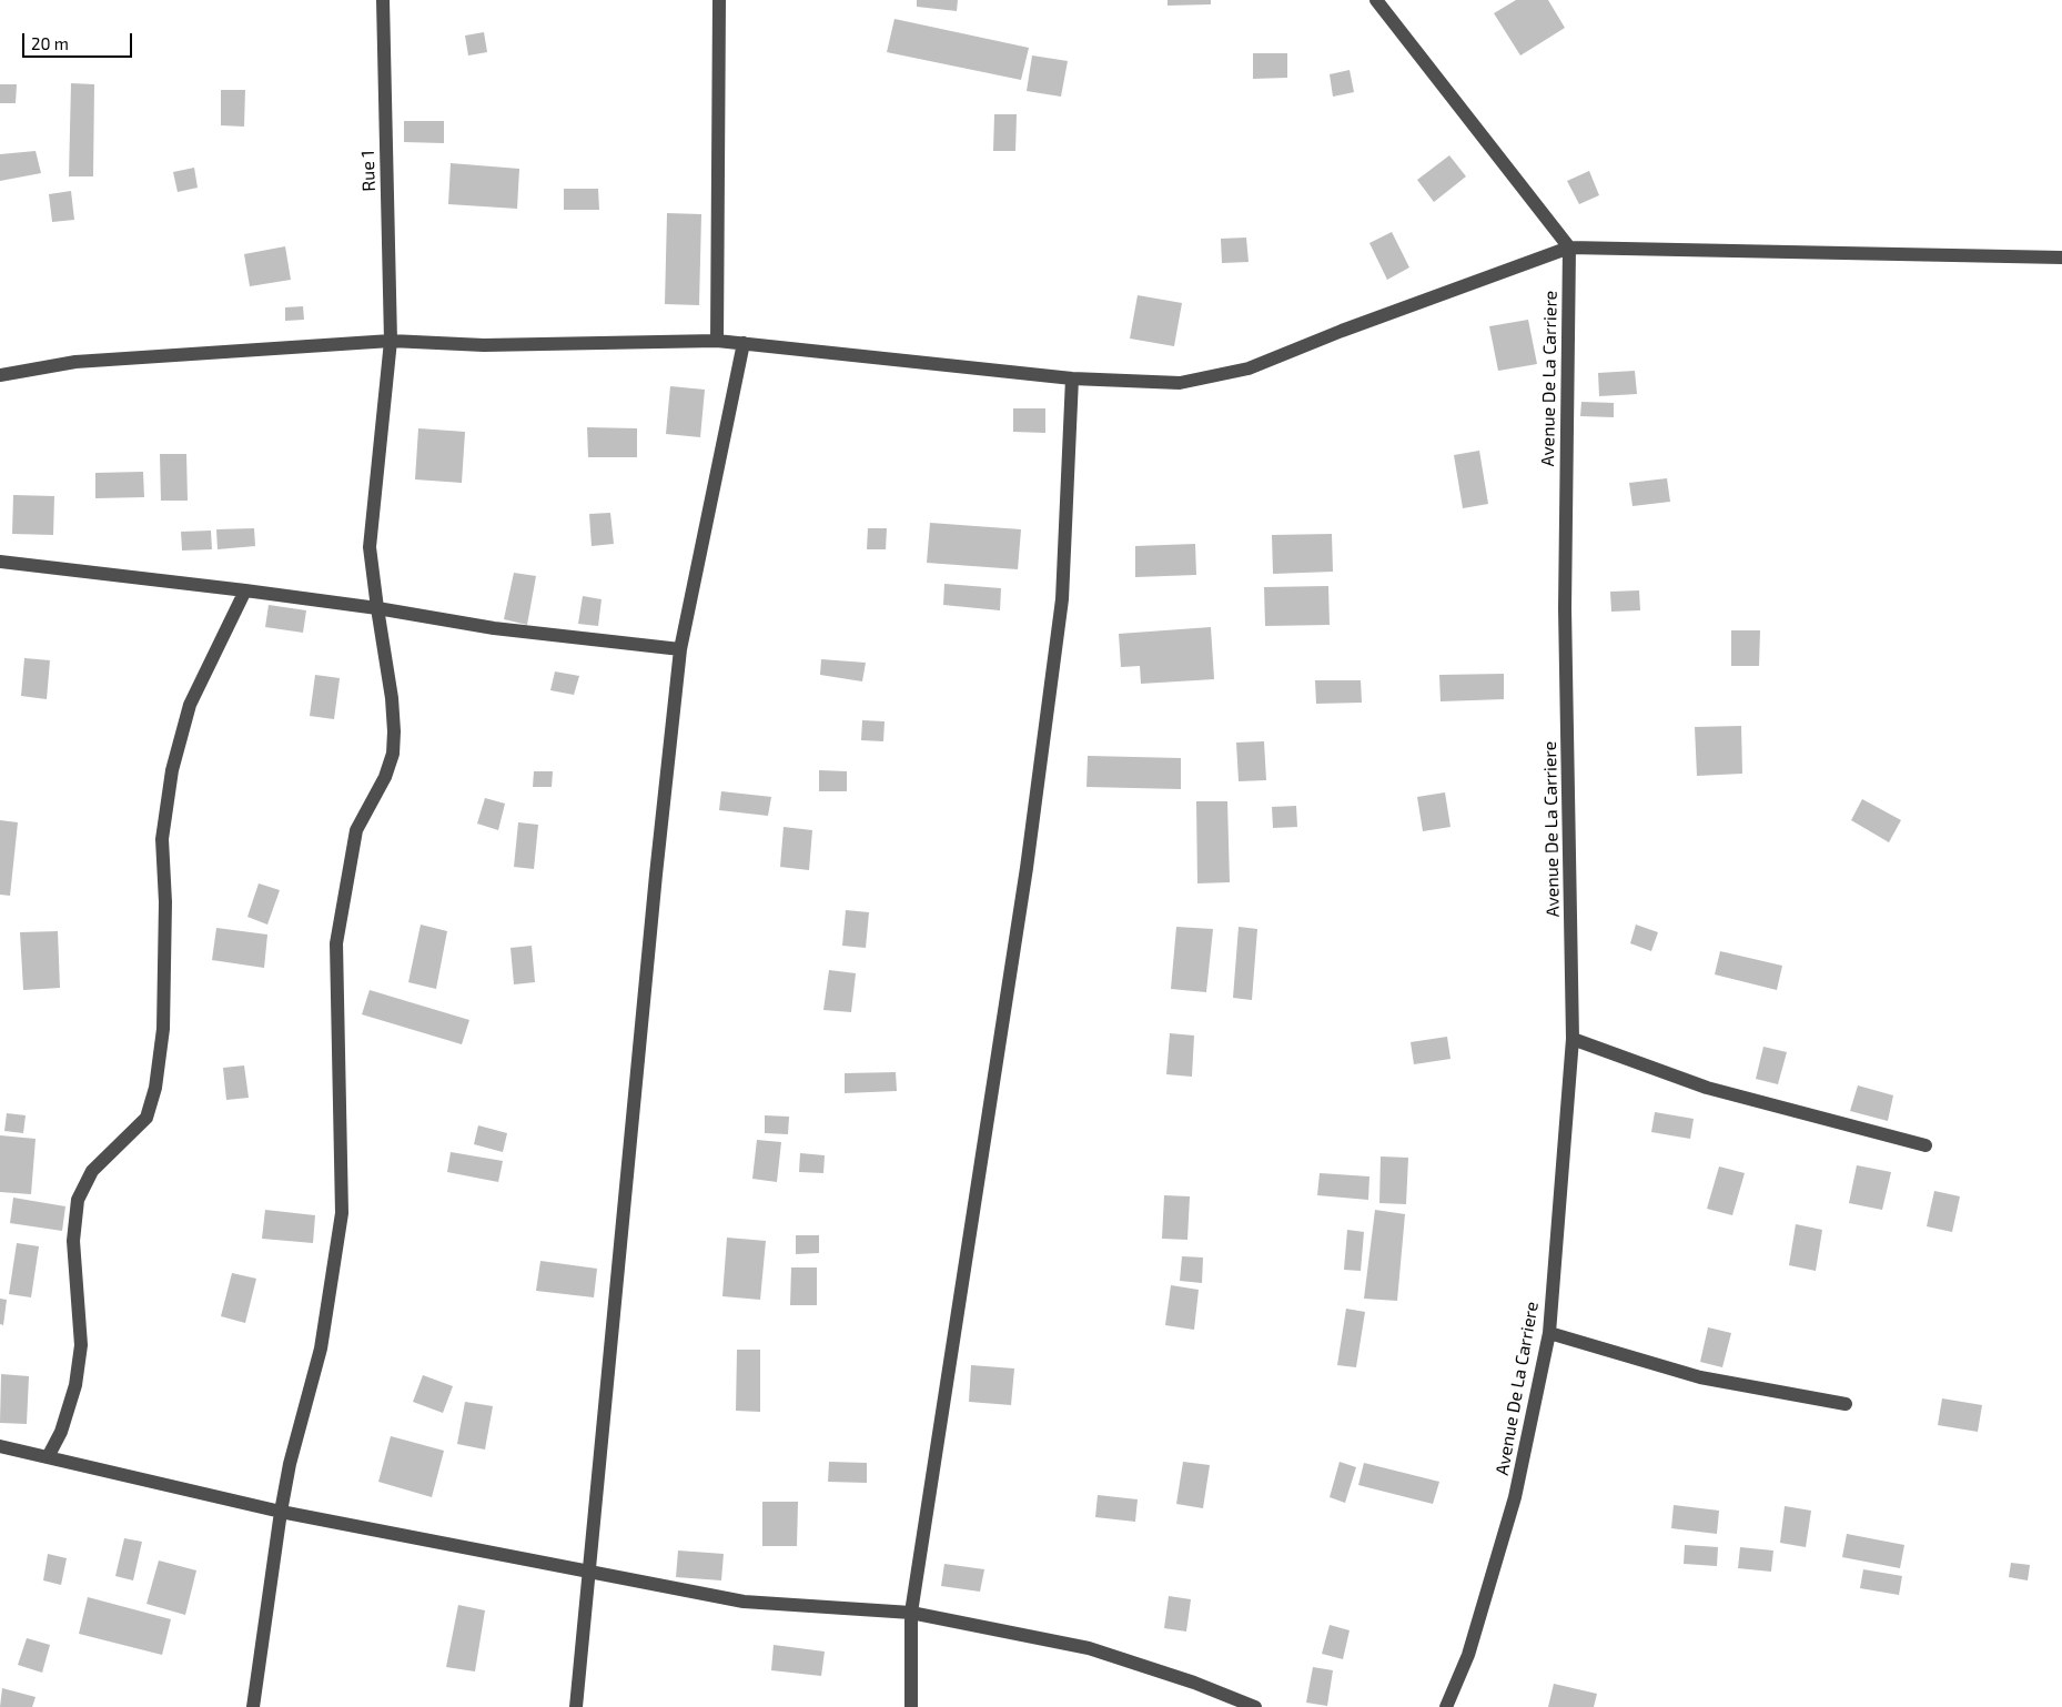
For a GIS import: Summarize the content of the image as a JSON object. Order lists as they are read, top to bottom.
{
  "streets": {
    "street": ["Rue 1", "Avenue De La Carriere"]
  },
  "scale_bar": "20 m"
}
